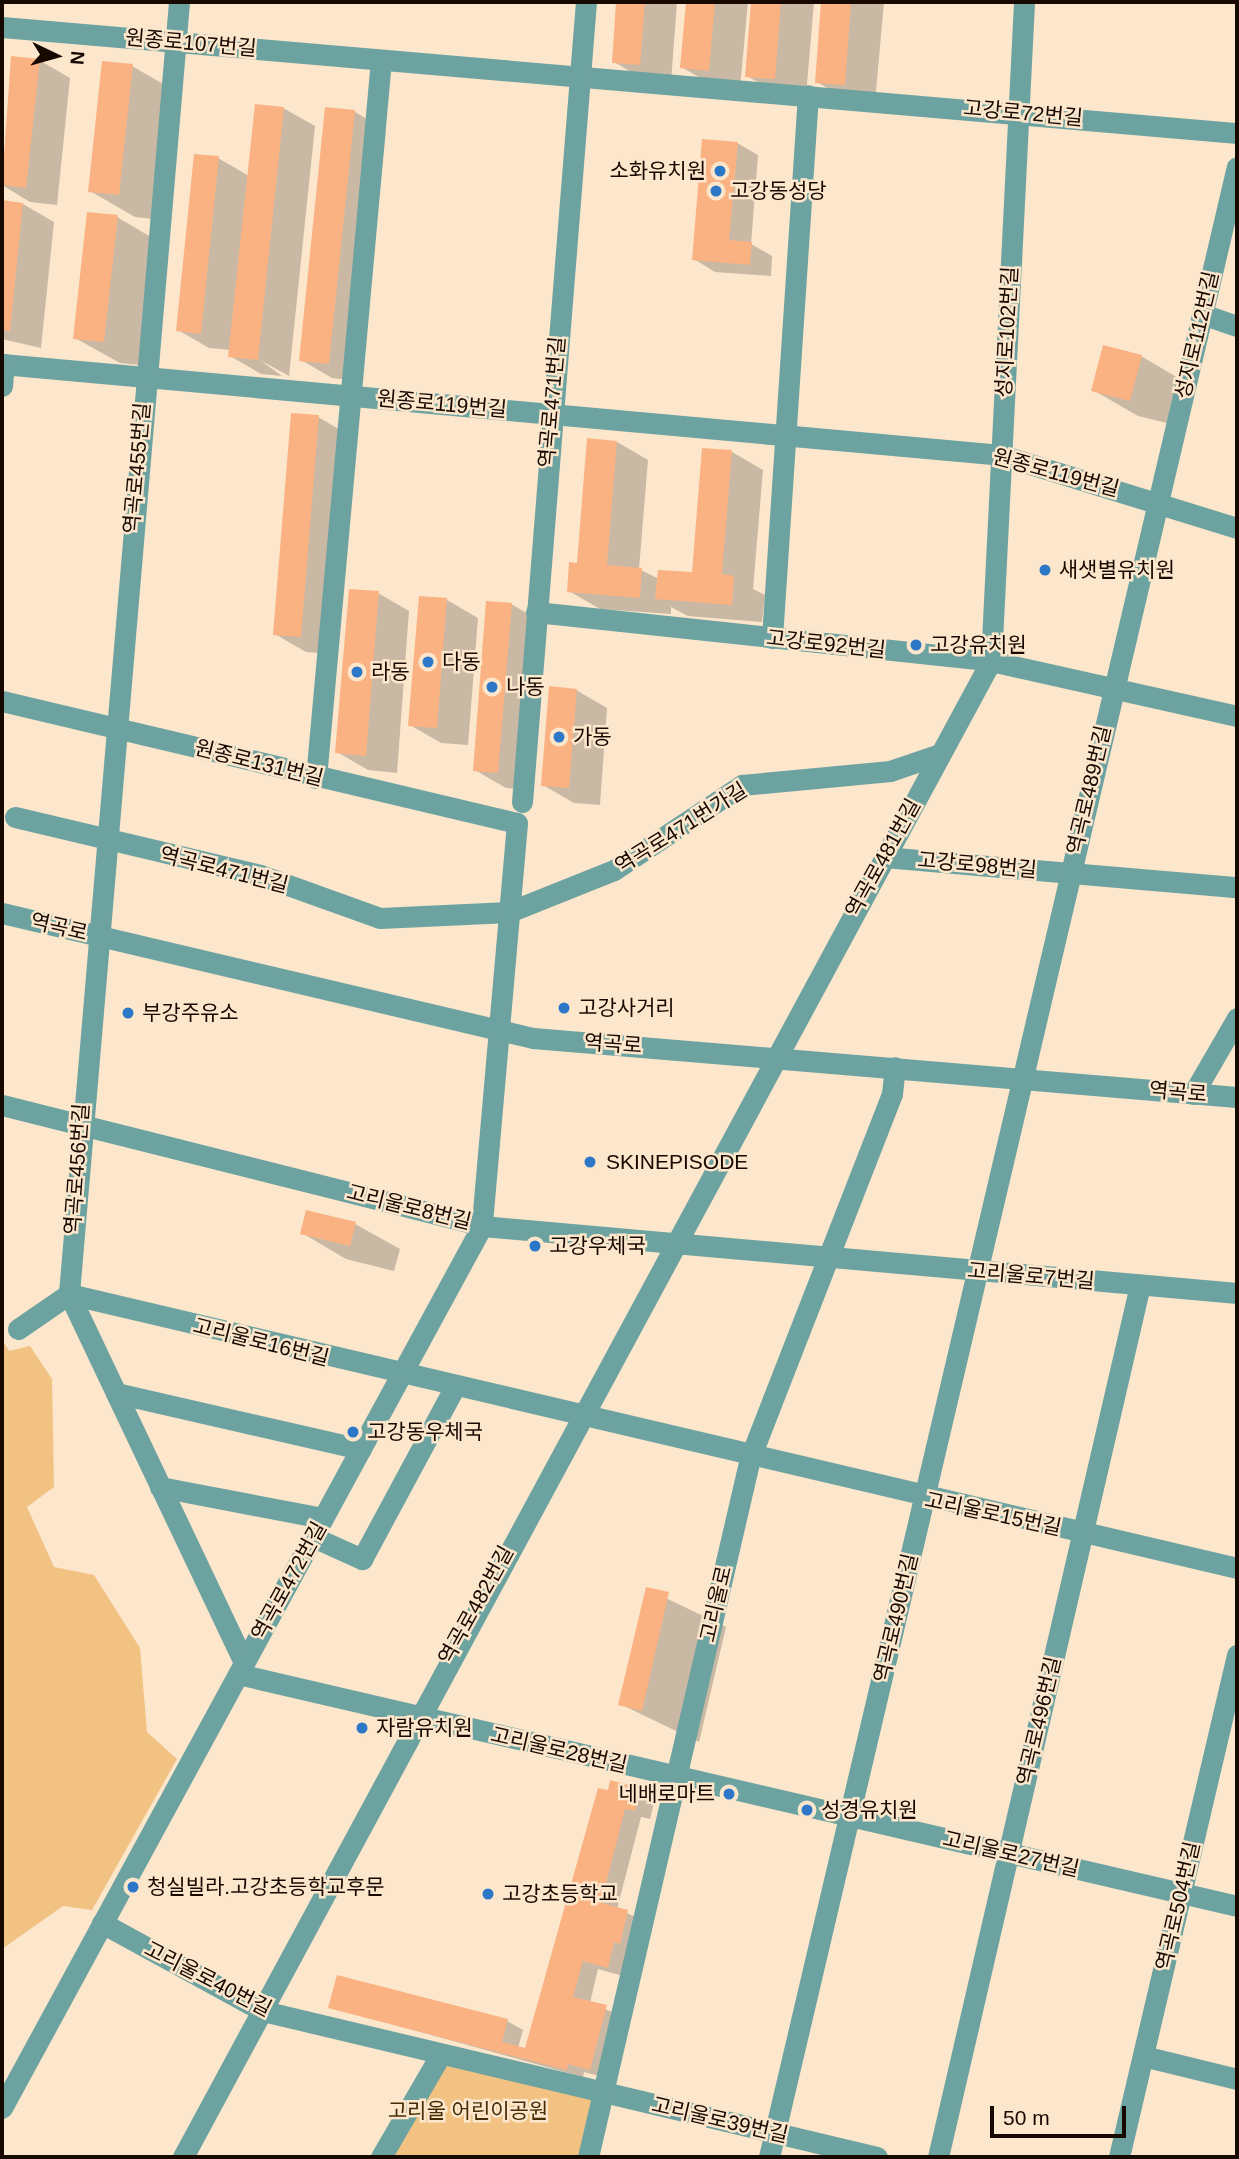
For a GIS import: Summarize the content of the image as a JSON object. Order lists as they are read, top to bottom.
{
  "streets": {
    "street": [
      "원종로107번길",
      "고강로72번길",
      "성지로102번길",
      "성지로112번길",
      "역곡로471번길",
      "원종로119번길",
      "역곡로455번길",
      "고강로92번길",
      "원종로131번길",
      "역곡로489번길",
      "역곡로471번가길",
      "역곡로481번길",
      "고강로98번길",
      "역곡로",
      "역곡로456번길",
      "고리울로8번길",
      "고리울로7번길",
      "고리울로16번길",
      "고리울로15번길",
      "역곡로472번길",
      "고리울로",
      "역곡로482번길",
      "역곡로490번길",
      "역곡로496번길",
      "고리울로28번길",
      "고리울로27번길",
      "역곡로504번길",
      "고리울로40번길",
      "고리울로39번길"
    ]
  },
  "crossings": [
    ["원종로107번길", "고강로72번길"],
    ["원종로107번길", "역곡로471번길"],
    ["원종로107번길", "역곡로455번길"],
    ["고강로72번길", "성지로102번길"],
    ["고강로72번길", "역곡로471번길"],
    ["성지로102번길", "원종로119번길"],
    ["성지로102번길", "고강로92번길"],
    ["성지로102번길", "역곡로481번길"],
    ["성지로112번길", "원종로119번길"],
    ["성지로112번길", "역곡로489번길"],
    ["역곡로471번길", "원종로119번길"],
    ["역곡로471번길", "역곡로455번길"],
    ["역곡로471번길", "고강로92번길"],
    ["역곡로471번길", "원종로131번길"],
    ["역곡로471번길", "역곡로471번가길"],
    ["원종로119번길", "역곡로455번길"],
    ["원종로119번길", "원종로131번길"],
    ["원종로119번길", "역곡로489번길"],
    ["역곡로455번길", "원종로131번길"],
    ["역곡로455번길", "역곡로"],
    ["역곡로455번길", "역곡로456번길"],
    ["고강로92번길", "역곡로489번길"],
    ["고강로92번길", "역곡로481번길"],
    ["원종로131번길", "역곡로471번가길"],
    ["역곡로489번길", "고강로98번길"],
    ["역곡로489번길", "역곡로"],
    ["역곡로489번길", "역곡로490번길"],
    ["역곡로471번가길", "역곡로481번길"],
    ["역곡로481번길", "고강로98번길"],
    ["역곡로481번길", "역곡로"],
    ["역곡로481번길", "역곡로482번길"],
    ["역곡로", "역곡로456번길"],
    ["역곡로", "역곡로472번길"],
    ["역곡로", "고리울로"],
    ["역곡로", "역곡로482번길"],
    ["역곡로", "역곡로490번길"],
    ["역곡로456번길", "고리울로8번길"],
    ["역곡로456번길", "고리울로16번길"],
    ["역곡로456번길", "역곡로472번길"],
    ["역곡로456번길", "고리울로28번길"],
    ["고리울로8번길", "고리울로7번길"],
    ["고리울로8번길", "역곡로472번길"],
    ["고리울로8번길", "고리울로"],
    ["고리울로8번길", "역곡로482번길"],
    ["고리울로7번길", "고리울로"],
    ["고리울로7번길", "역곡로490번길"],
    ["고리울로7번길", "역곡로496번길"],
    ["고리울로16번길", "고리울로15번길"],
    ["고리울로16번길", "역곡로472번길"],
    ["고리울로16번길", "고리울로"],
    ["고리울로16번길", "역곡로482번길"],
    ["고리울로15번길", "고리울로"],
    ["고리울로15번길", "역곡로490번길"],
    ["고리울로15번길", "역곡로496번길"],
    ["역곡로472번길", "고리울로28번길"],
    ["역곡로472번길", "고리울로40번길"],
    ["고리울로", "고리울로28번길"],
    ["고리울로", "고리울로27번길"],
    ["고리울로", "고리울로40번길"],
    ["고리울로", "고리울로39번길"],
    ["역곡로482번길", "고리울로28번길"],
    ["역곡로482번길", "고리울로40번길"],
    ["역곡로490번길", "고리울로27번길"],
    ["역곡로490번길", "고리울로39번길"],
    ["역곡로496번길", "고리울로27번길"],
    ["고리울로28번길", "고리울로27번길"],
    ["고리울로27번길", "역곡로504번길"],
    ["고리울로40번길", "고리울로39번길"]
  ],
  "parks": ["고리울 어린이공원"],
  "places": [
    "소화유치원",
    "고강동성당",
    "새샛별유치원",
    "고강유치원",
    "다동",
    "라동",
    "나동",
    "가동",
    "고강사거리",
    "부강주유소",
    "SKINEPISODE",
    "고강우체국",
    "고강동우체국",
    "자람유치원",
    "네배로마트",
    "성경유치원",
    "청실빌라.고강초등학교후문",
    "고강초등학교"
  ],
  "scale_bar": "50 m",
  "north": "right"
}
